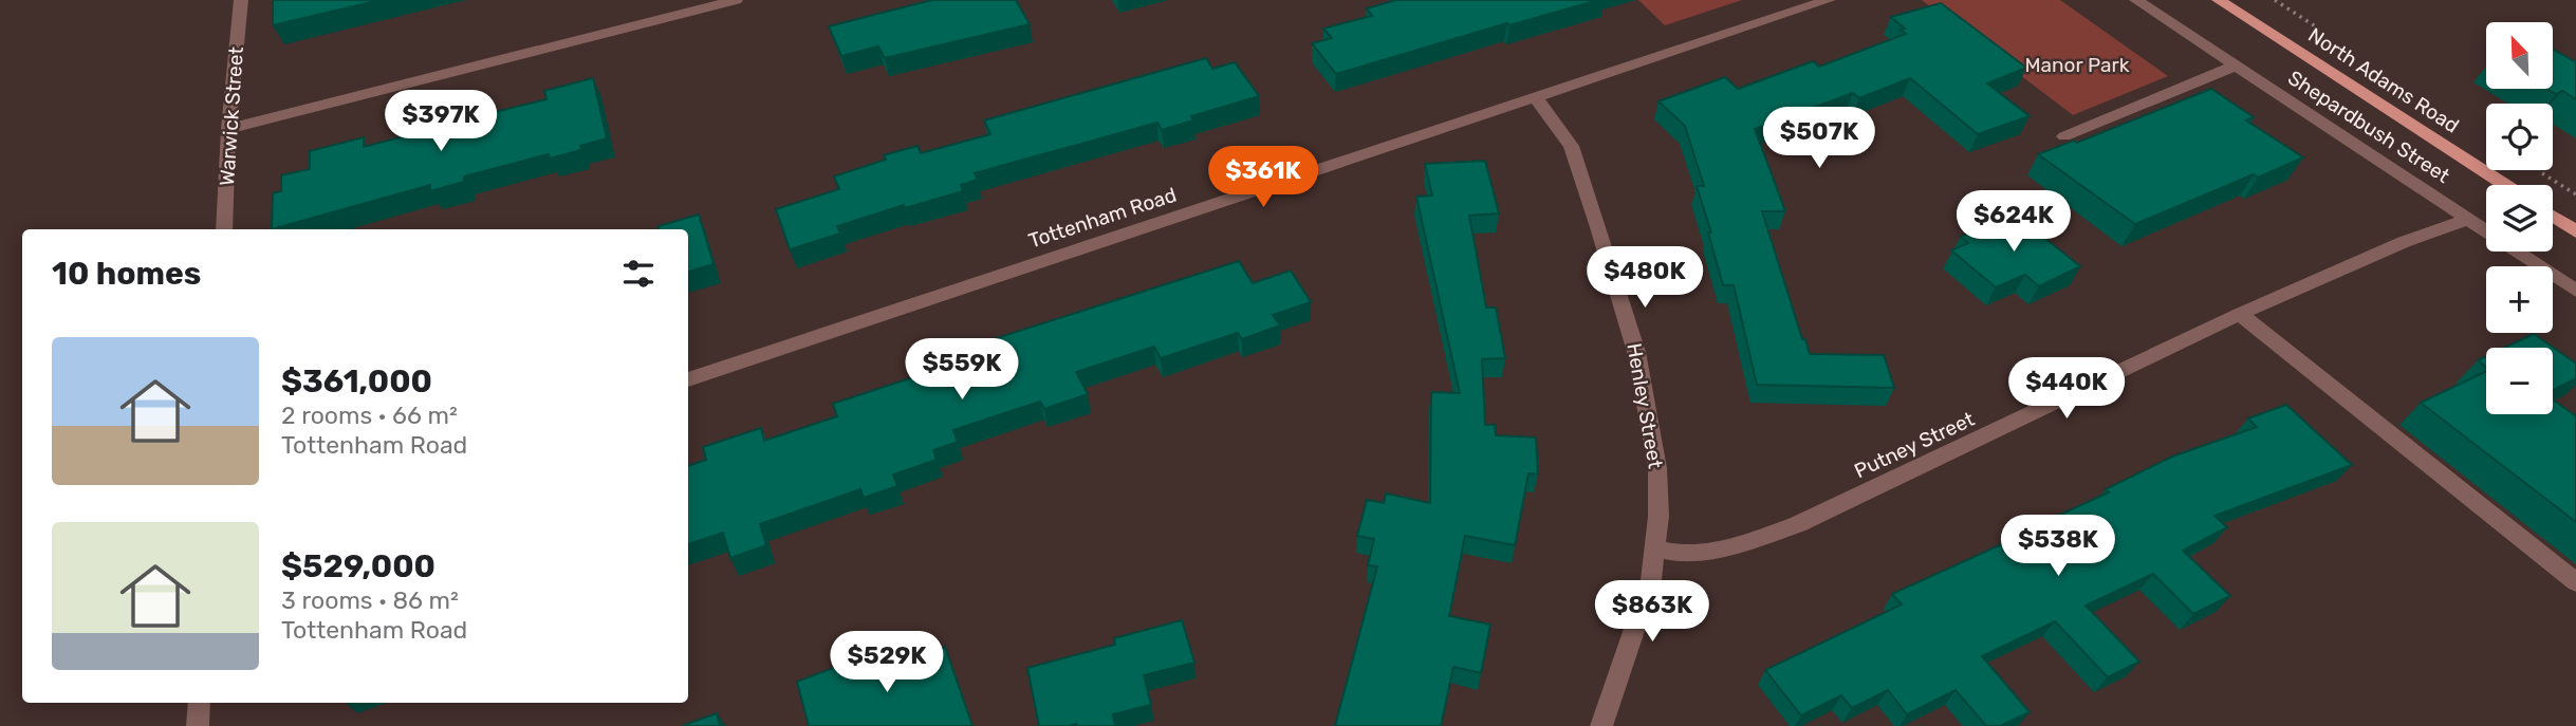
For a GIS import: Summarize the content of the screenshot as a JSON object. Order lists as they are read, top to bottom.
{
  "streets": {
    "main road": ["North Adams Road"],
    "street": [
      "Warwick Street",
      "Shepardbush Street",
      "Tottenham Road",
      "Henley Street",
      "Putney Street"
    ]
  },
  "crossings": [
    ["Shepardbush Street", "Putney Street"],
    ["Tottenham Road", "Henley Street"],
    ["Henley Street", "Putney Street"]
  ],
  "parks": ["Manor Park"],
  "north": "top left",
  "page": {
    "map_buttons": ["+", "−"],
    "price": [
      "$397K",
      "$507K",
      "$361K",
      "$624K",
      "$480K",
      "$559K",
      "$440K",
      "$538K",
      "$863K",
      "$529K"
    ],
    "heading": "10 homes",
    "list": [
      {
        "name": "$361,000",
        "note": "2 rooms · 66 m² · Tottenham Road"
      },
      {
        "name": "$529,000",
        "note": "3 rooms · 86 m² · Tottenham Road"
      }
    ]
  }
}
